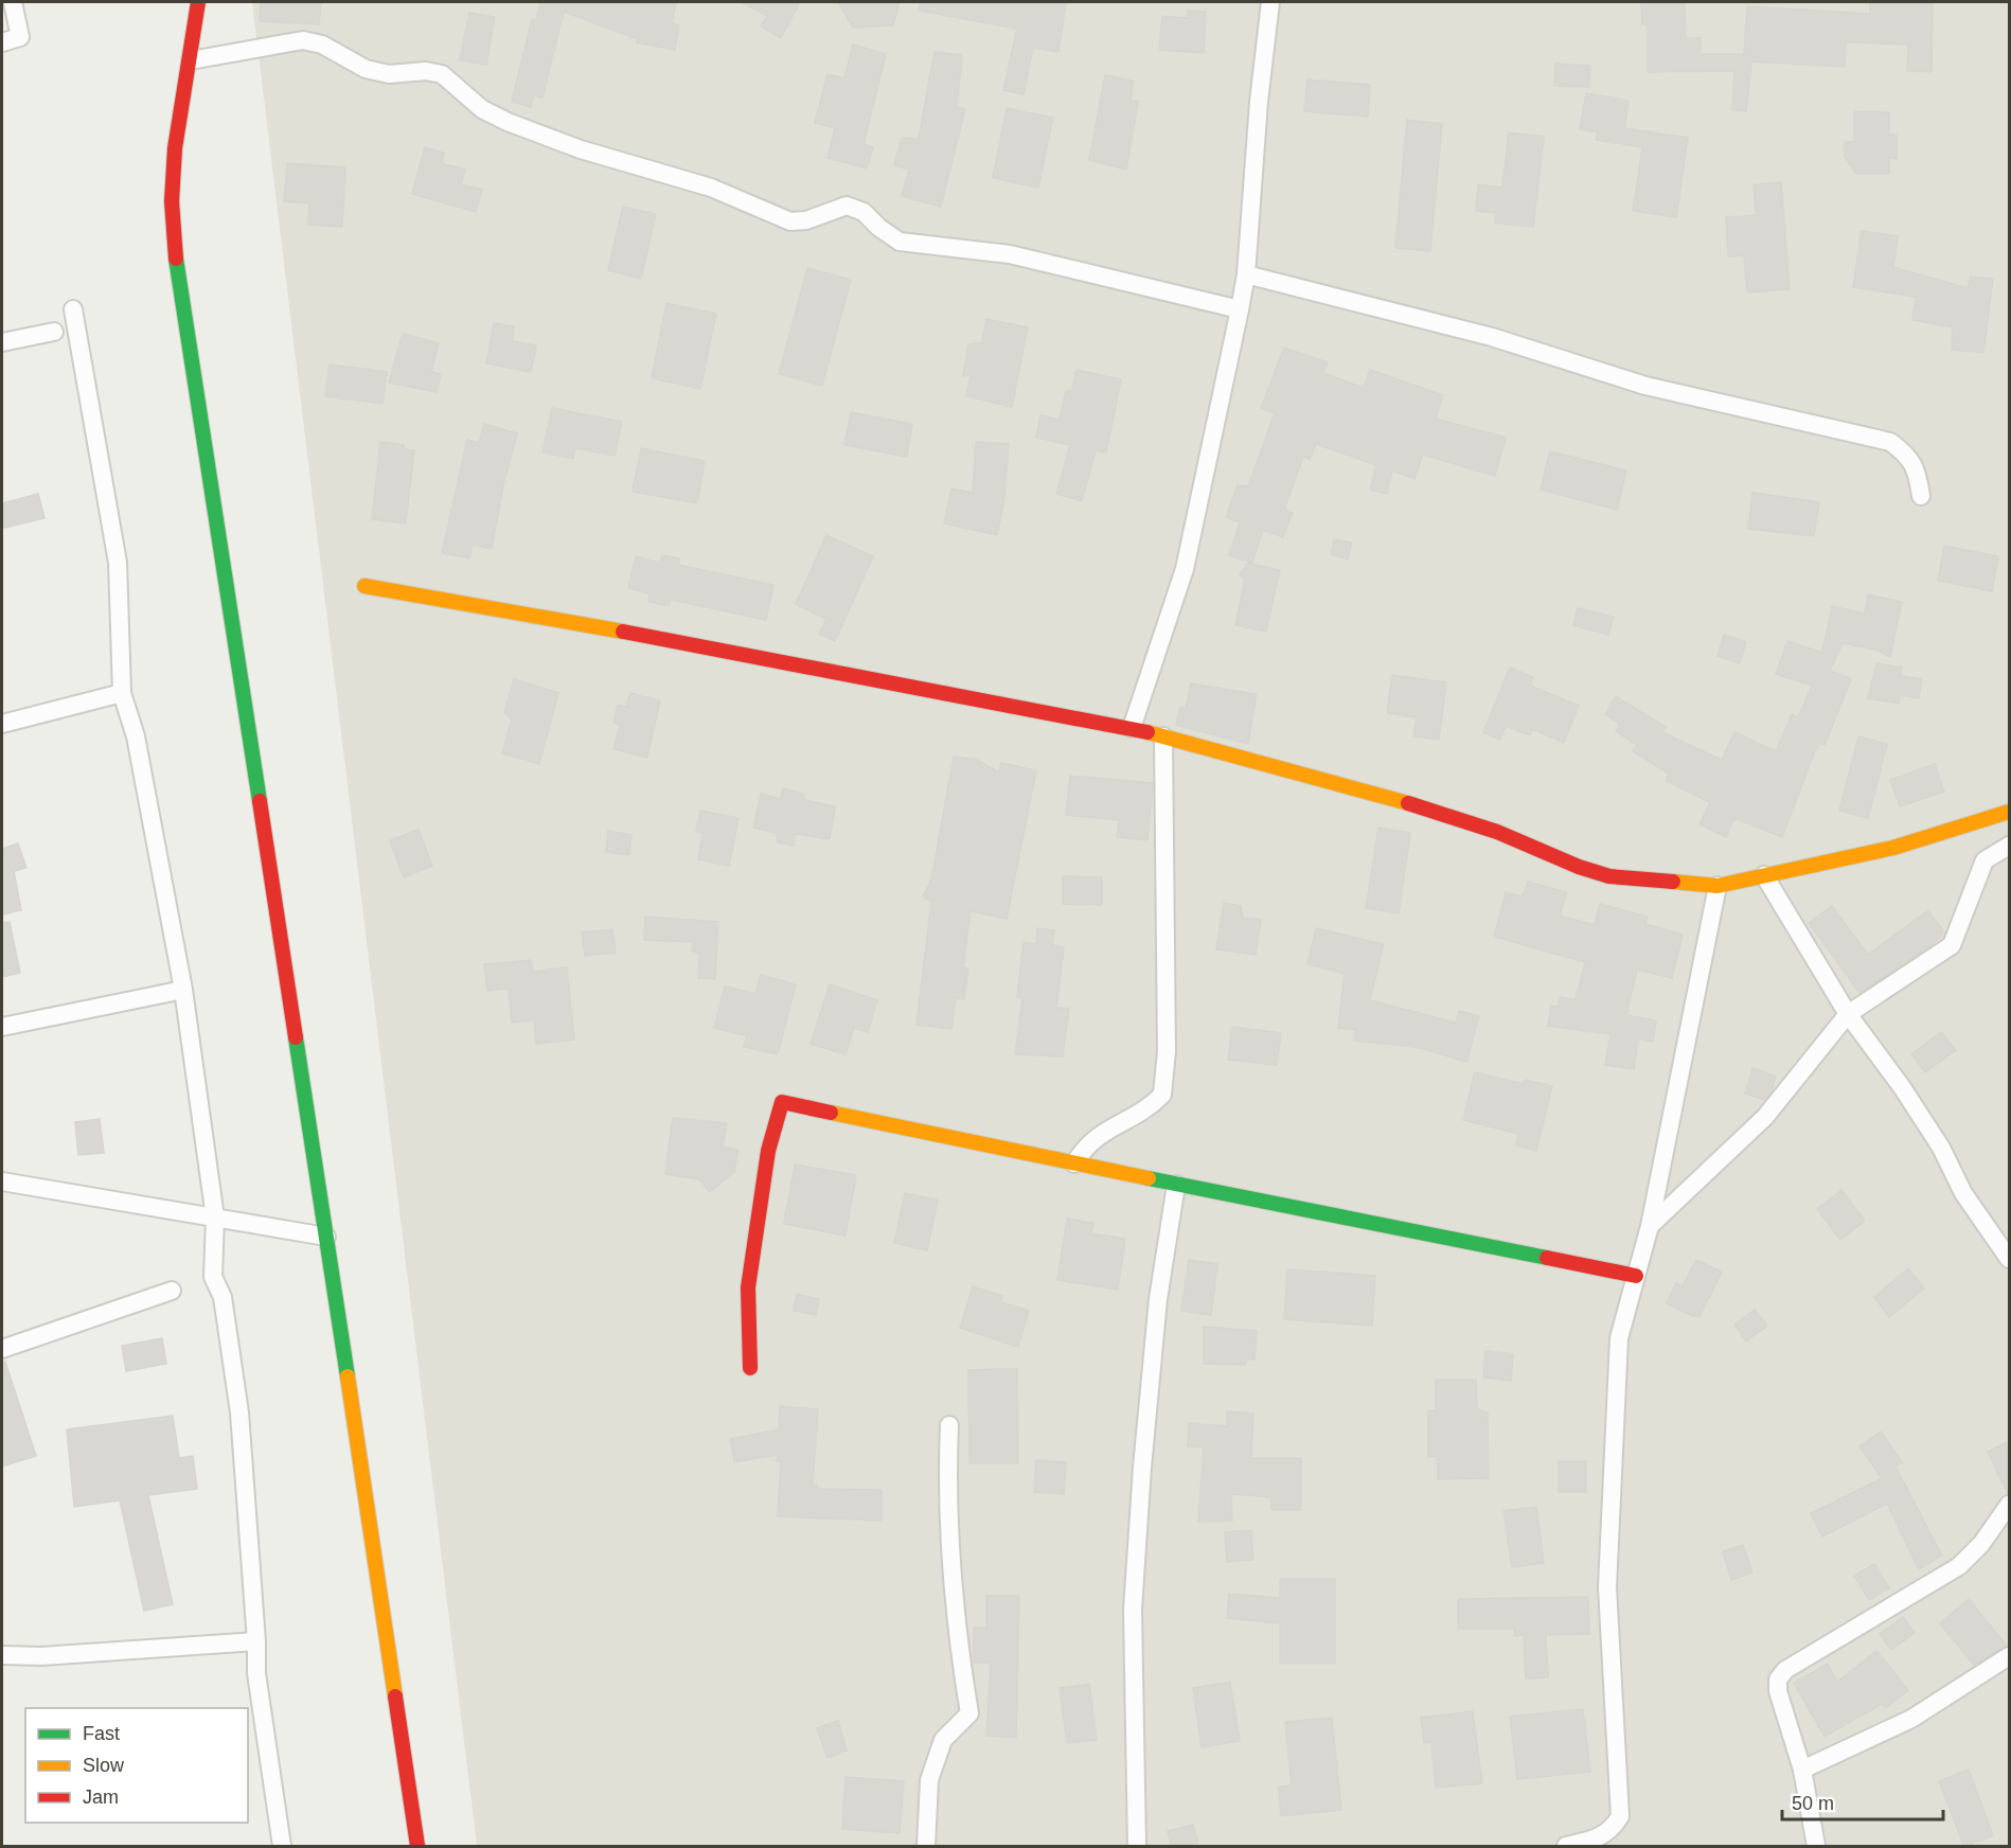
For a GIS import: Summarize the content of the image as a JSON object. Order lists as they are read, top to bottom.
{
  "legend": ["Fast", "Slow", "Jam"],
  "scale_bar": "50 m"
}
